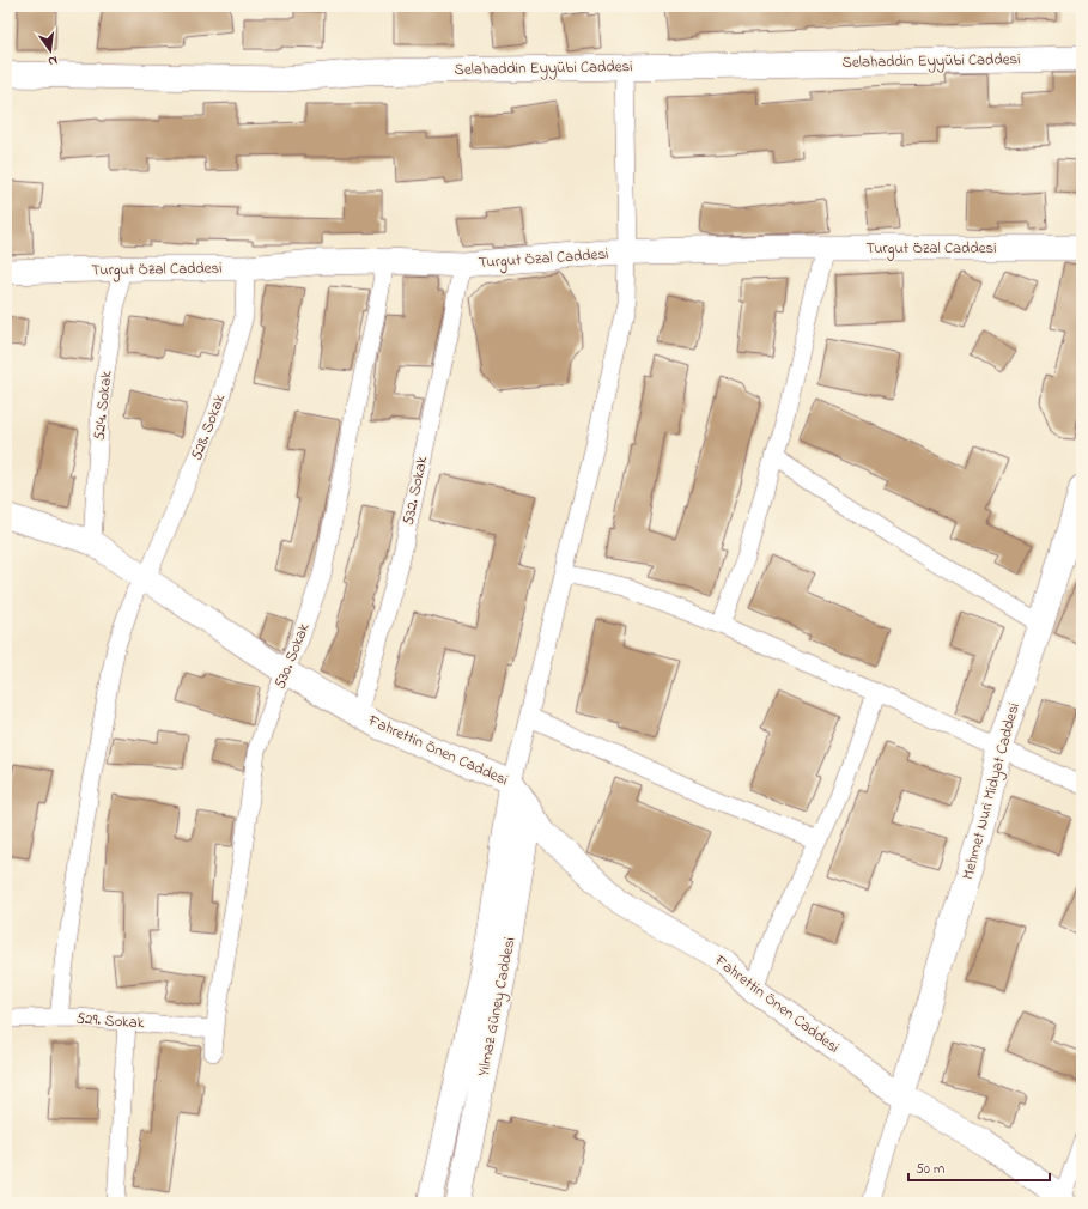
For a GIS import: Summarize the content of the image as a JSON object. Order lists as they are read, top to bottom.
{
  "streets": {
    "street": [
      "Selahaddin Eyyübi Caddesi",
      "Turgut Özal Caddesi",
      "524. Sokak",
      "528. Sokak",
      "532. Sokak",
      "530. Sokak",
      "Fahrettin Önen Caddesi",
      "Mehmet Nuri Midyat Caddesi",
      "Yılmaz Güney Caddesi",
      "529. Sokak"
    ]
  },
  "crossings": [
    ["Turgut Özal Caddesi", "524. Sokak"],
    ["Turgut Özal Caddesi", "528. Sokak"],
    ["Turgut Özal Caddesi", "532. Sokak"],
    ["Turgut Özal Caddesi", "530. Sokak"],
    ["524. Sokak", "Fahrettin Önen Caddesi"],
    ["528. Sokak", "Fahrettin Önen Caddesi"],
    ["528. Sokak", "529. Sokak"],
    ["532. Sokak", "Fahrettin Önen Caddesi"],
    ["530. Sokak", "Fahrettin Önen Caddesi"],
    ["530. Sokak", "529. Sokak"],
    ["Fahrettin Önen Caddesi", "Mehmet Nuri Midyat Caddesi"],
    ["Fahrettin Önen Caddesi", "Yılmaz Güney Caddesi"]
  ],
  "scale_bar": "50 m",
  "north": "bottom"
}
